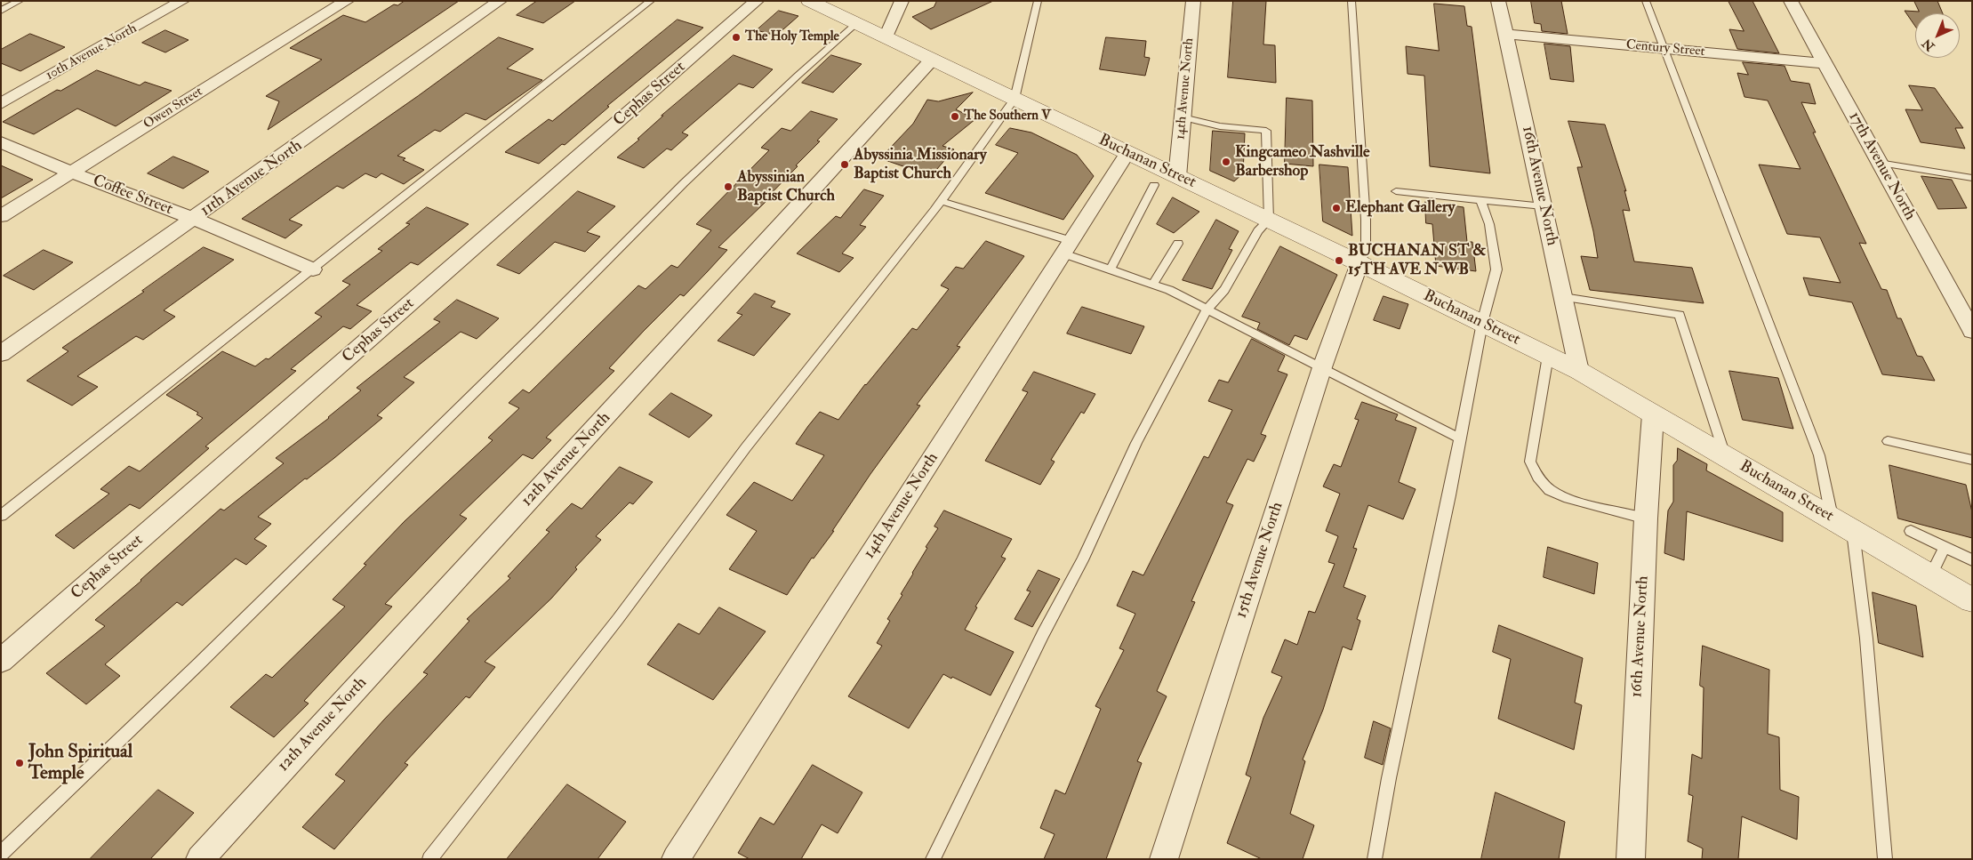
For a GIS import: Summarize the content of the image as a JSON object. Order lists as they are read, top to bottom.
{
  "streets": {
    "street": [
      "Century Street",
      "10th Avenue North",
      "14th Avenue North",
      "Cephas Street",
      "Owen Street",
      "Buchanan Street",
      "17th Avenue North",
      "11th Avenue North",
      "16th Avenue North",
      "Coffee Street",
      "12th Avenue North",
      "15th Avenue North"
    ]
  },
  "crossings": [
    ["Century Street", "17th Avenue North"],
    ["Century Street", "16th Avenue North"],
    ["14th Avenue North", "Buchanan Street"],
    ["Owen Street", "Coffee Street"],
    ["Buchanan Street", "16th Avenue North"],
    ["Buchanan Street", "12th Avenue North"],
    ["Buchanan Street", "15th Avenue North"],
    ["11th Avenue North", "Coffee Street"]
  ],
  "places": [
    "The Holy Temple",
    "The Southern V",
    "Kingcameo Nashville Barbershop",
    "Abyssinia Missionary Baptist Church",
    "Abyssinian Baptist Church",
    "Elephant Gallery",
    "BUCHANAN ST & 15TH AVE N WB",
    "John Spiritual Temple"
  ],
  "north": "bottom left"
}
